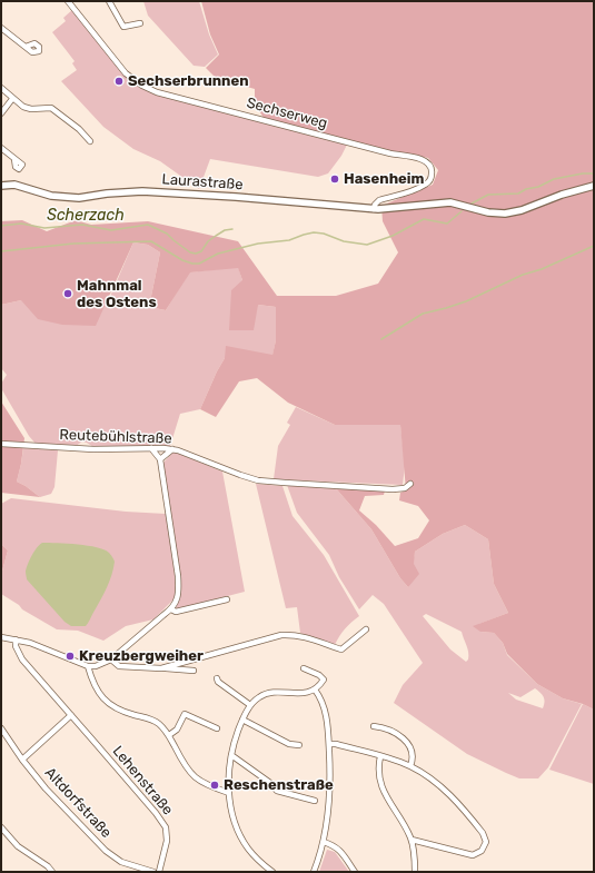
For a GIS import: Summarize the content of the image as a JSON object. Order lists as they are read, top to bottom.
{
  "streets": {
    "street": [
      "Sechserweg",
      "Laurastraße",
      "Reutebühlstraße",
      "Lehenstraße",
      "Altdorfstraße"
    ]
  },
  "crossings": [
    ["Sechserweg", "Laurastraße"]
  ],
  "water": ["Scherzach"],
  "places": [
    "Sechserbrunnen",
    "Hasenheim",
    "Mahnmal des Ostens",
    "Kreuzbergweiher",
    "Reschenstraße"
  ]
}
